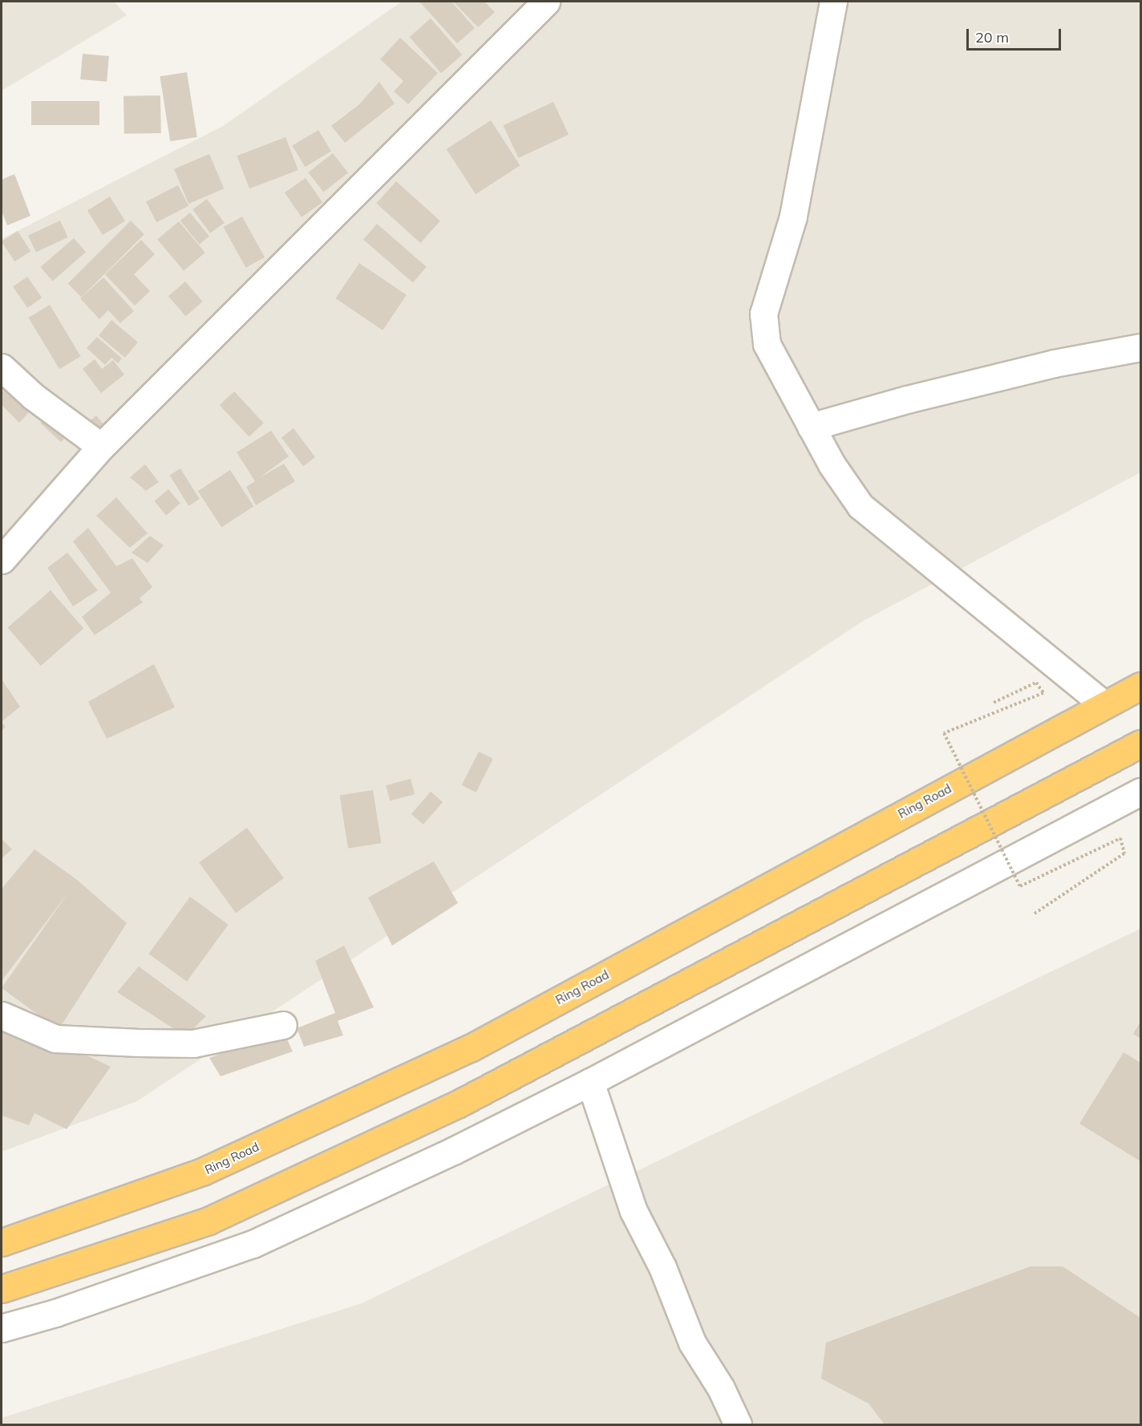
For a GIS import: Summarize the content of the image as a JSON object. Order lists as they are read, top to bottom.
{
  "streets": {
    "highway": ["Ring Road"]
  },
  "scale_bar": "20 m"
}
